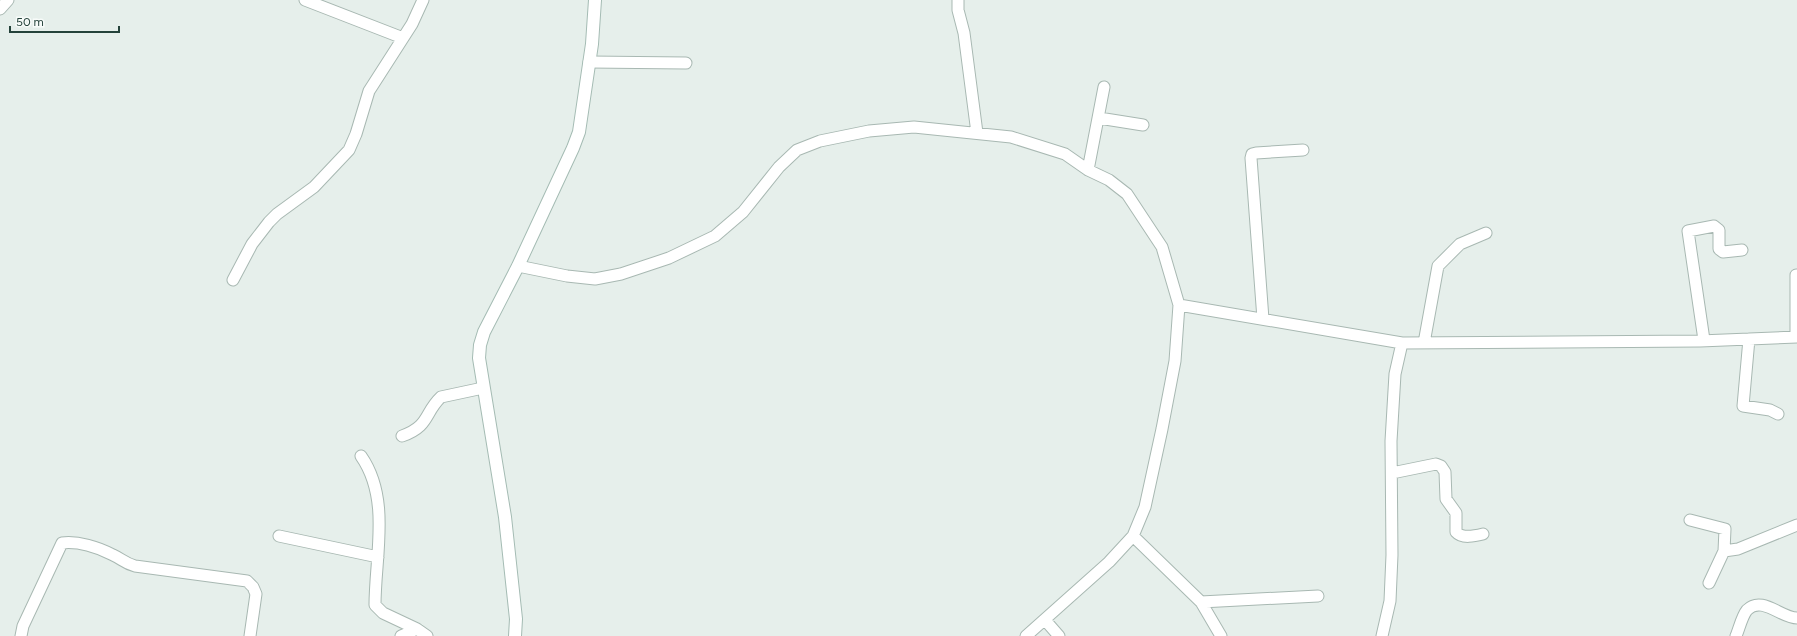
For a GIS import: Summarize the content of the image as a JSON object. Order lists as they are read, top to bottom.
{
  "scale_bar": "50 m"
}
